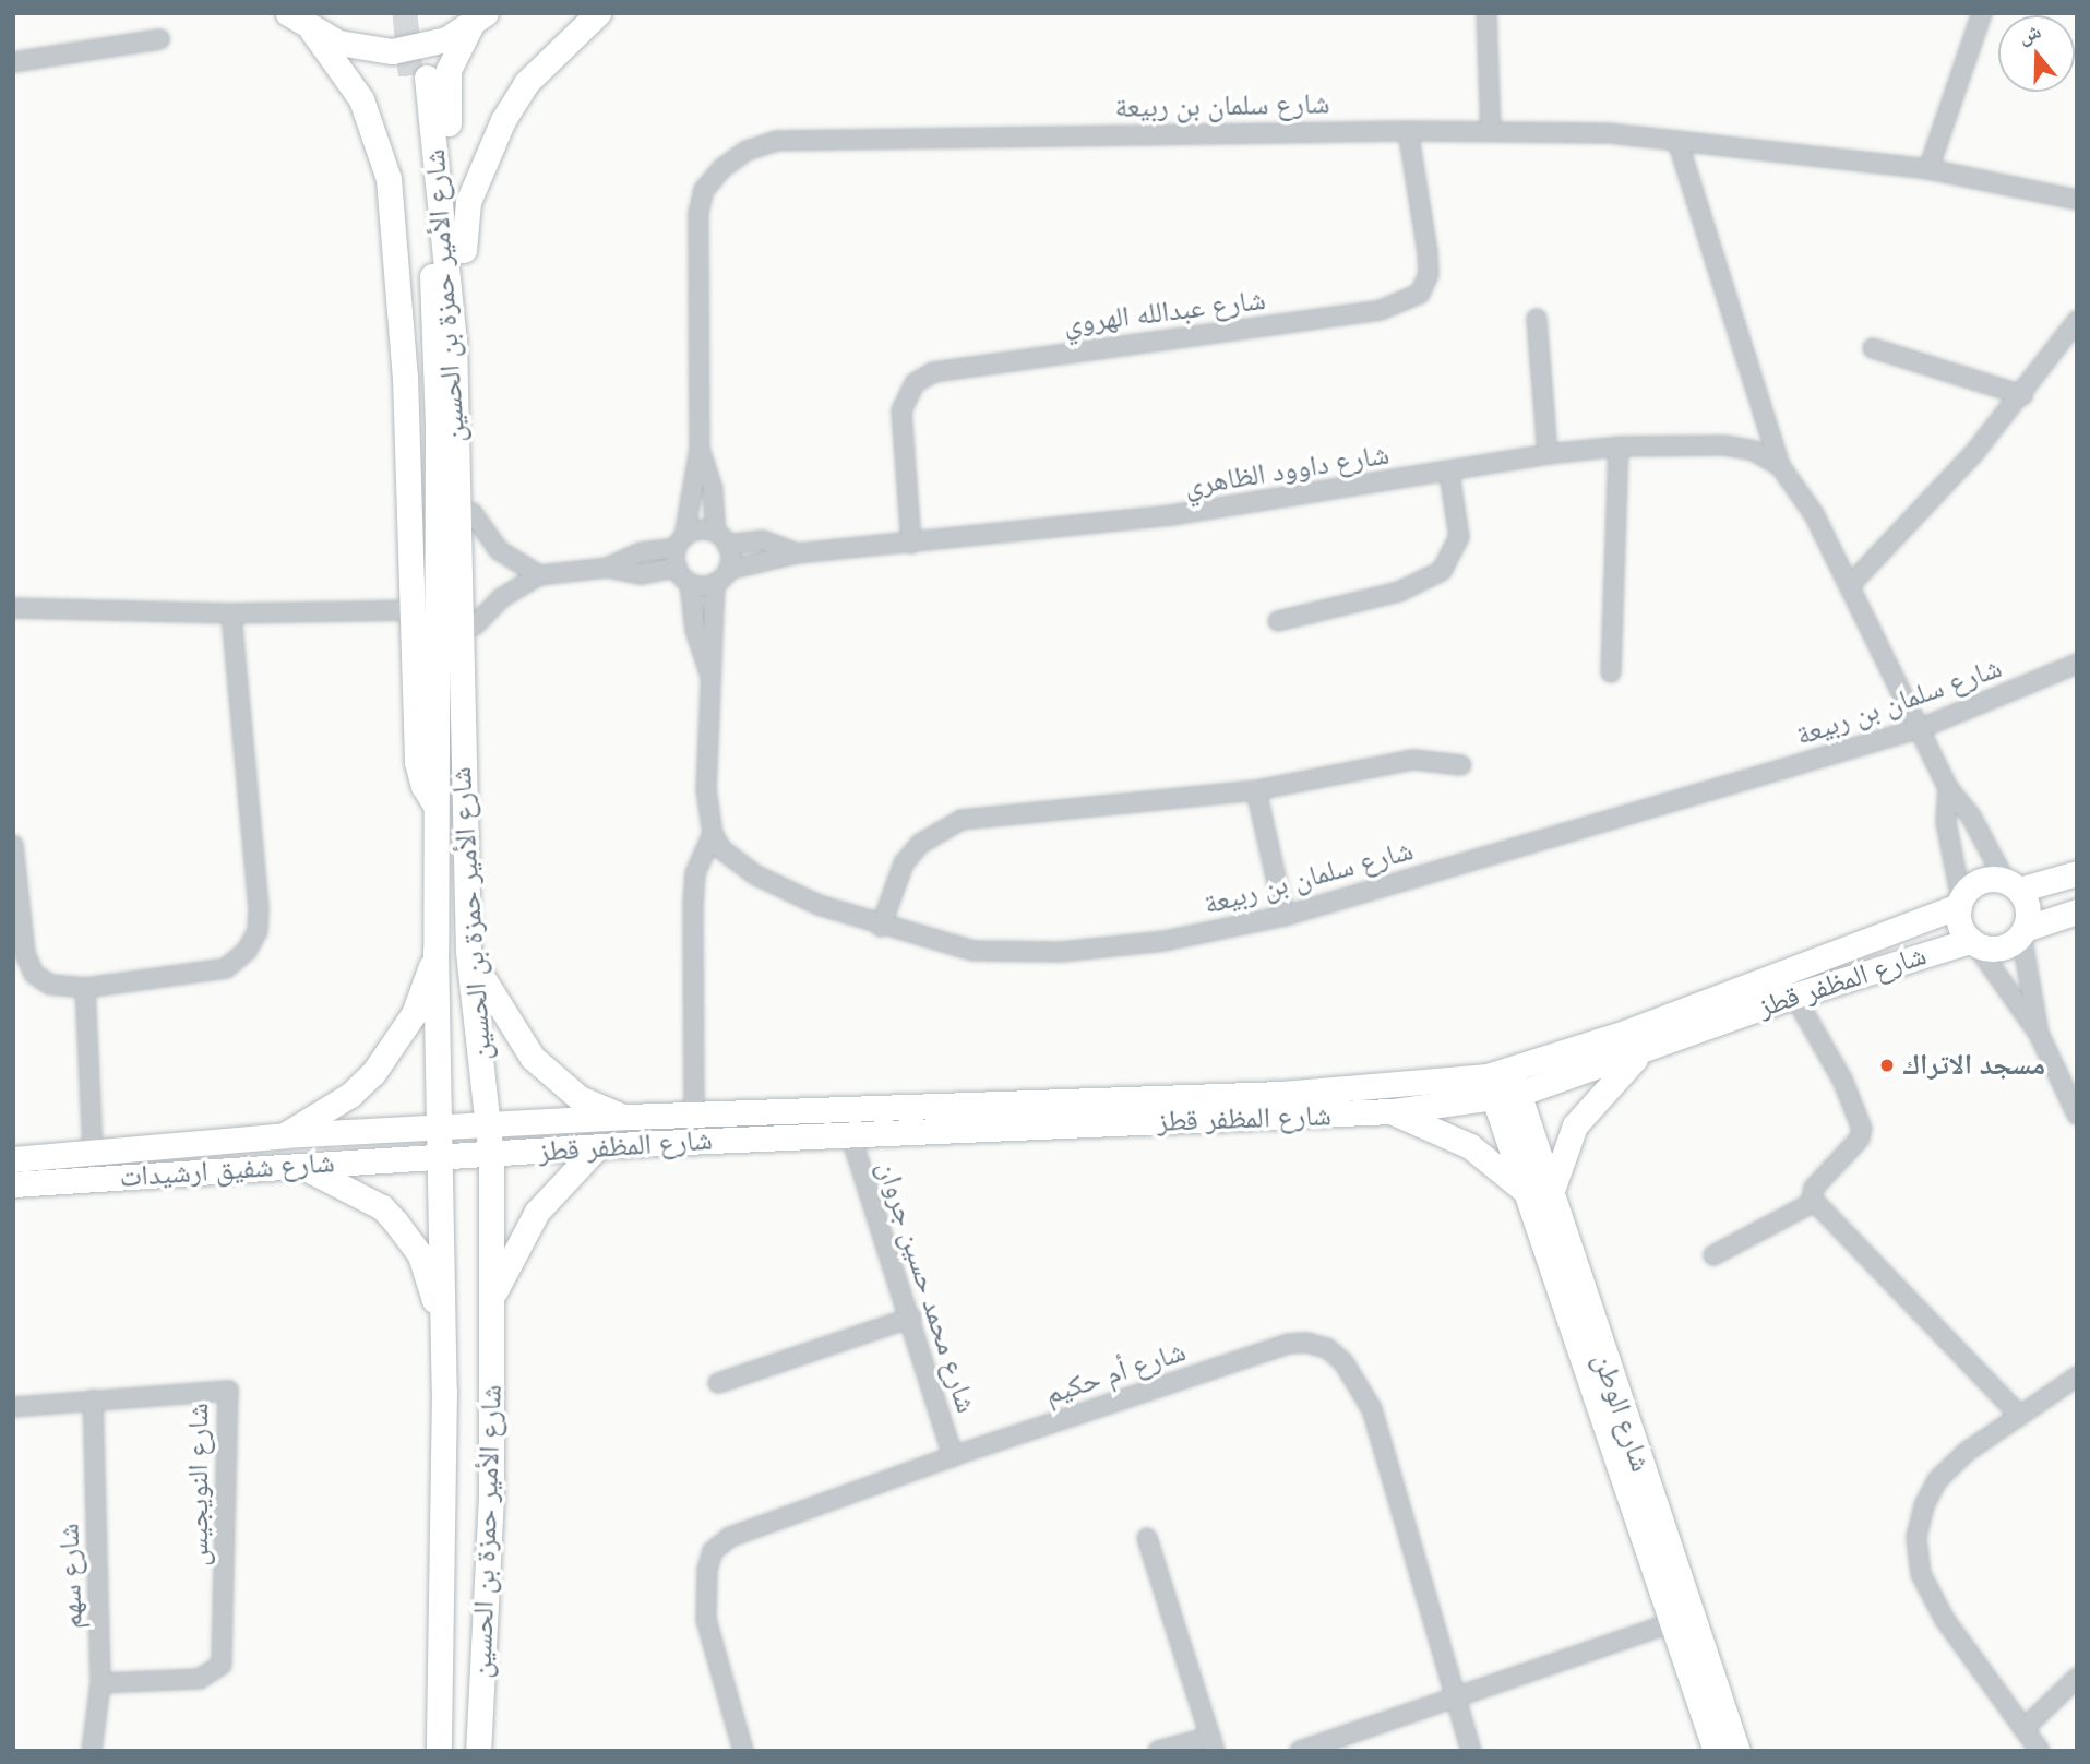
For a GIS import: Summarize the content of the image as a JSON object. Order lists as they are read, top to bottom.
{
  "streets": {
    "street": [
      "شارع سلمان بن ربيعة",
      "شارع الأمير حمزة بن الحسين",
      "شارع عبدالله الهروي",
      "شارع داوود الظاهري",
      "شارع المظفر قطز",
      "شارع شفيق ارشيدات",
      "شارع محمد حسين جروان",
      "شارع أم حكيم",
      "شارع الوطن",
      "شارع النويجيس",
      "شارع سهم"
    ]
  },
  "crossings": [
    ["شارع سلمان بن ربيعة", "شارع عبدالله الهروي"],
    ["شارع سلمان بن ربيعة", "شارع داوود الظاهري"],
    ["شارع الأمير حمزة بن الحسين", "شارع المظفر قطز"],
    ["شارع الأمير حمزة بن الحسين", "شارع شفيق ارشيدات"],
    ["شارع عبدالله الهروي", "شارع داوود الظاهري"],
    ["شارع المظفر قطز", "شارع شفيق ارشيدات"],
    ["شارع المظفر قطز", "شارع محمد حسين جروان"],
    ["شارع المظفر قطز", "شارع الوطن"],
    ["شارع محمد حسين جروان", "شارع أم حكيم"],
    ["شارع النويجيس", "شارع سهم"]
  ],
  "places": ["مسجد الاتراك"],
  "north": "top"
}
